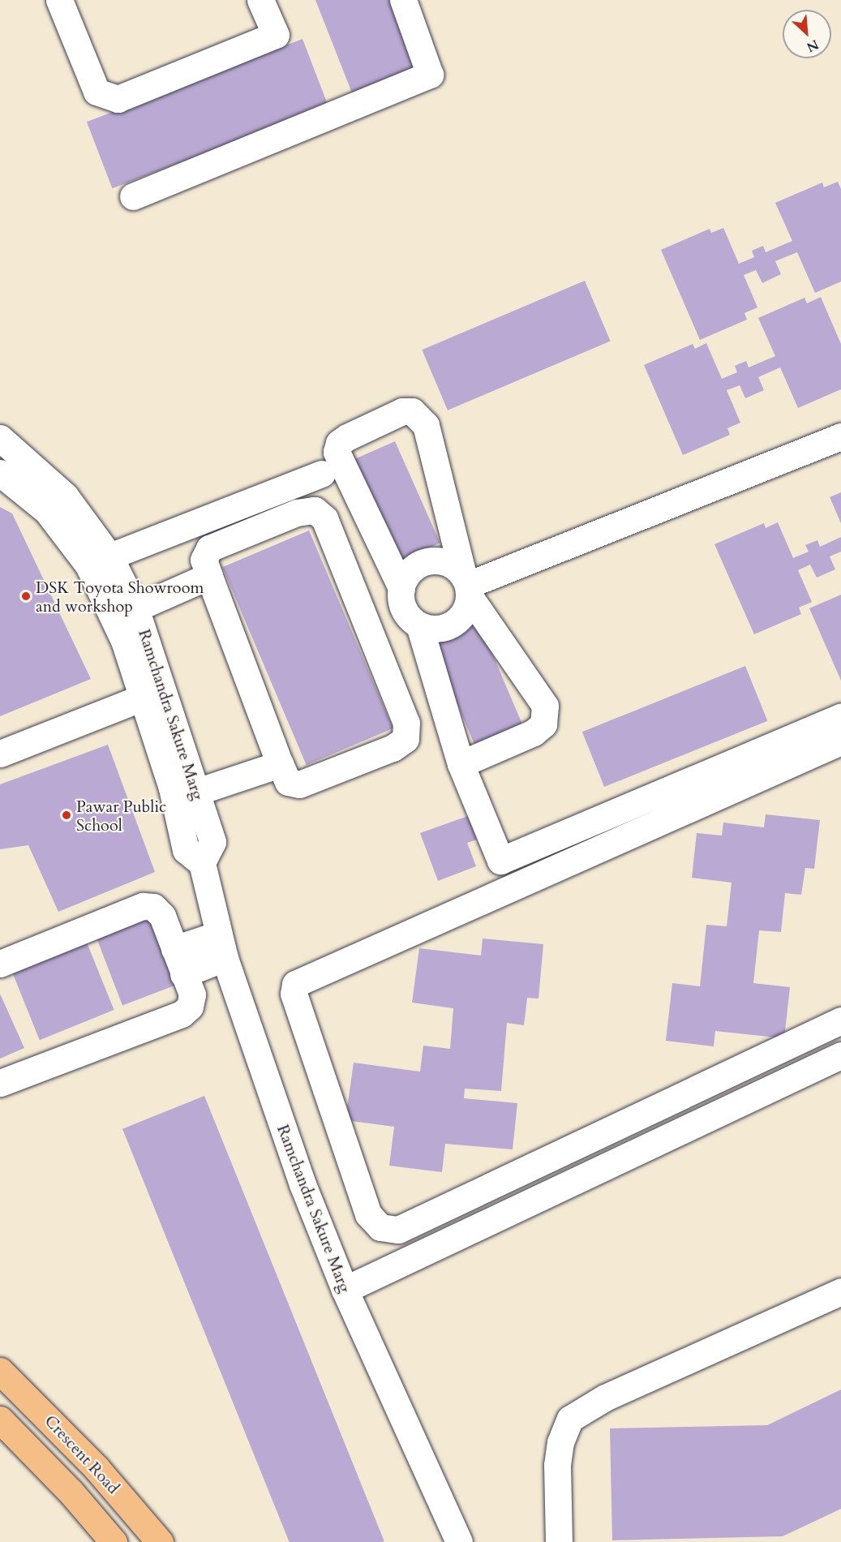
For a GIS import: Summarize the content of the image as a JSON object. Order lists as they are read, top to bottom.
{
  "streets": {
    "main road": ["Crescent Road"],
    "street": ["Ramchandra Sakure Marg"]
  },
  "places": ["DSK Toyota Showroom and workshop", "Pawar Public School"],
  "north": "bottom right"
}
